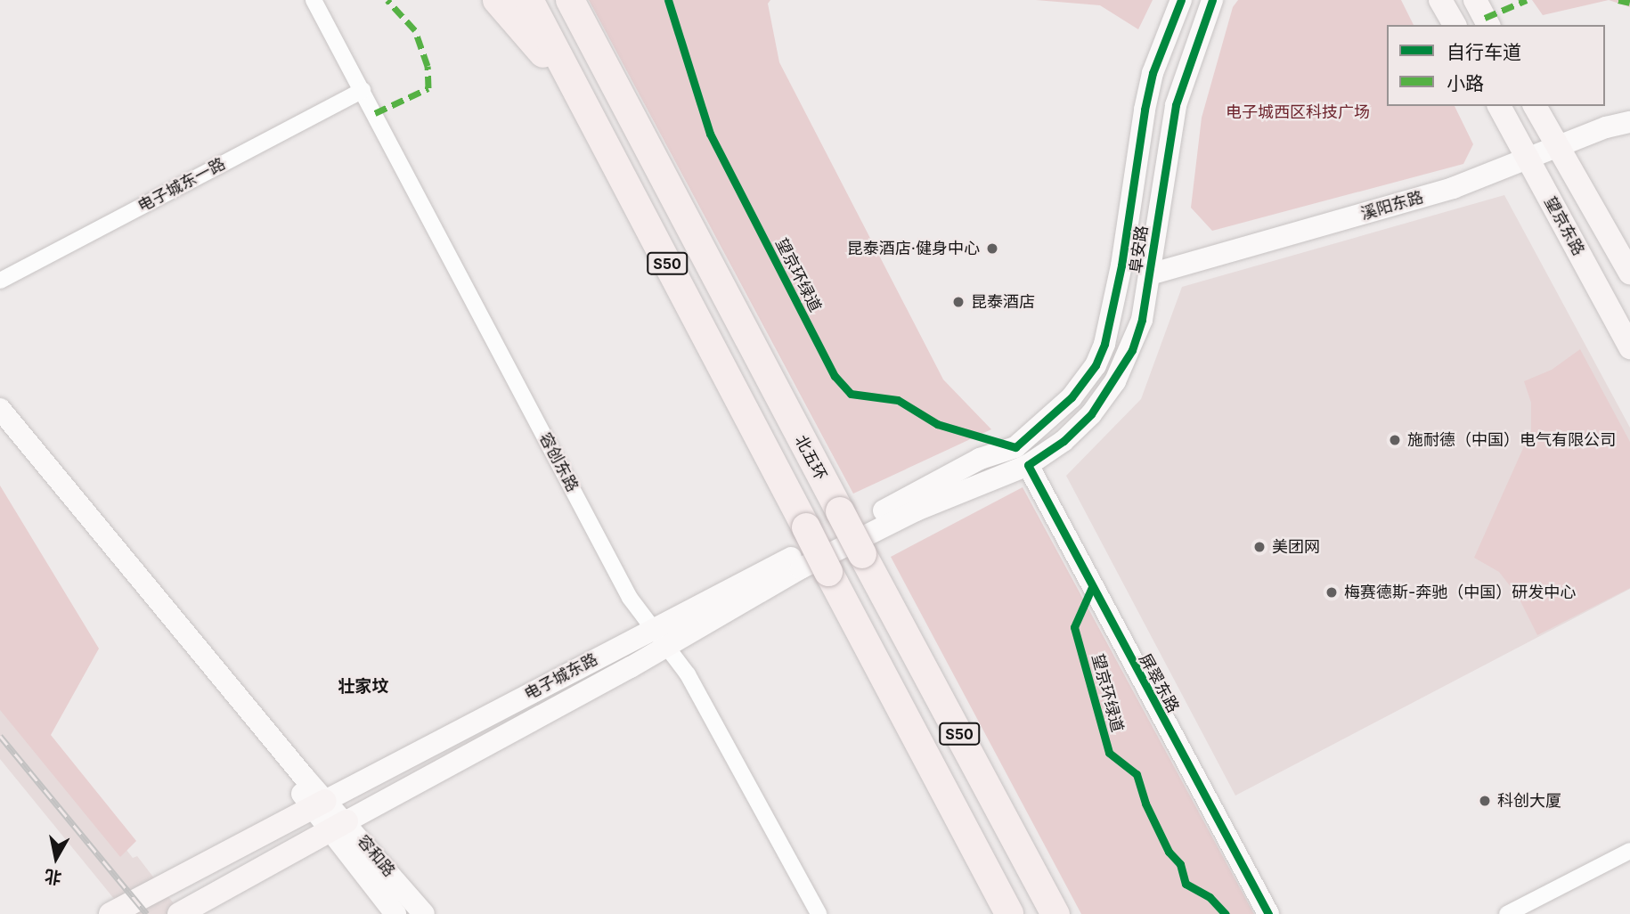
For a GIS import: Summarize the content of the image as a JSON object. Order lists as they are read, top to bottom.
{
  "streets": {
    "highway": ["S50", "北五环"],
    "main road": [
      "溪阳东路",
      "望京东路",
      "阜安路",
      "电子城东路",
      "屏翠东路",
      "容和路"
    ],
    "street": ["电子城东一路", "容创东路"],
    "cycle path": ["望京环绿道"]
  },
  "crossings": [
    ["电子城东一路", "容创东路"],
    ["溪阳东路", "望京东路"],
    ["溪阳东路", "阜安路"],
    ["阜安路", "电子城东路"],
    ["阜安路", "屏翠东路"],
    ["容创东路", "电子城东路"],
    ["电子城东路", "屏翠东路"],
    ["电子城东路", "容和路"]
  ],
  "districts": ["壮家坟"],
  "parks": ["电子城西区科技广场"],
  "places": [
    "昆泰酒店·健身中心",
    "昆泰酒店",
    "施耐德（中国）电气有限公司",
    "美团网",
    "梅赛德斯-奔驰（中国）研发中心",
    "科创大厦"
  ],
  "legend": ["自行车道", "小路"],
  "north": "bottom"
}
